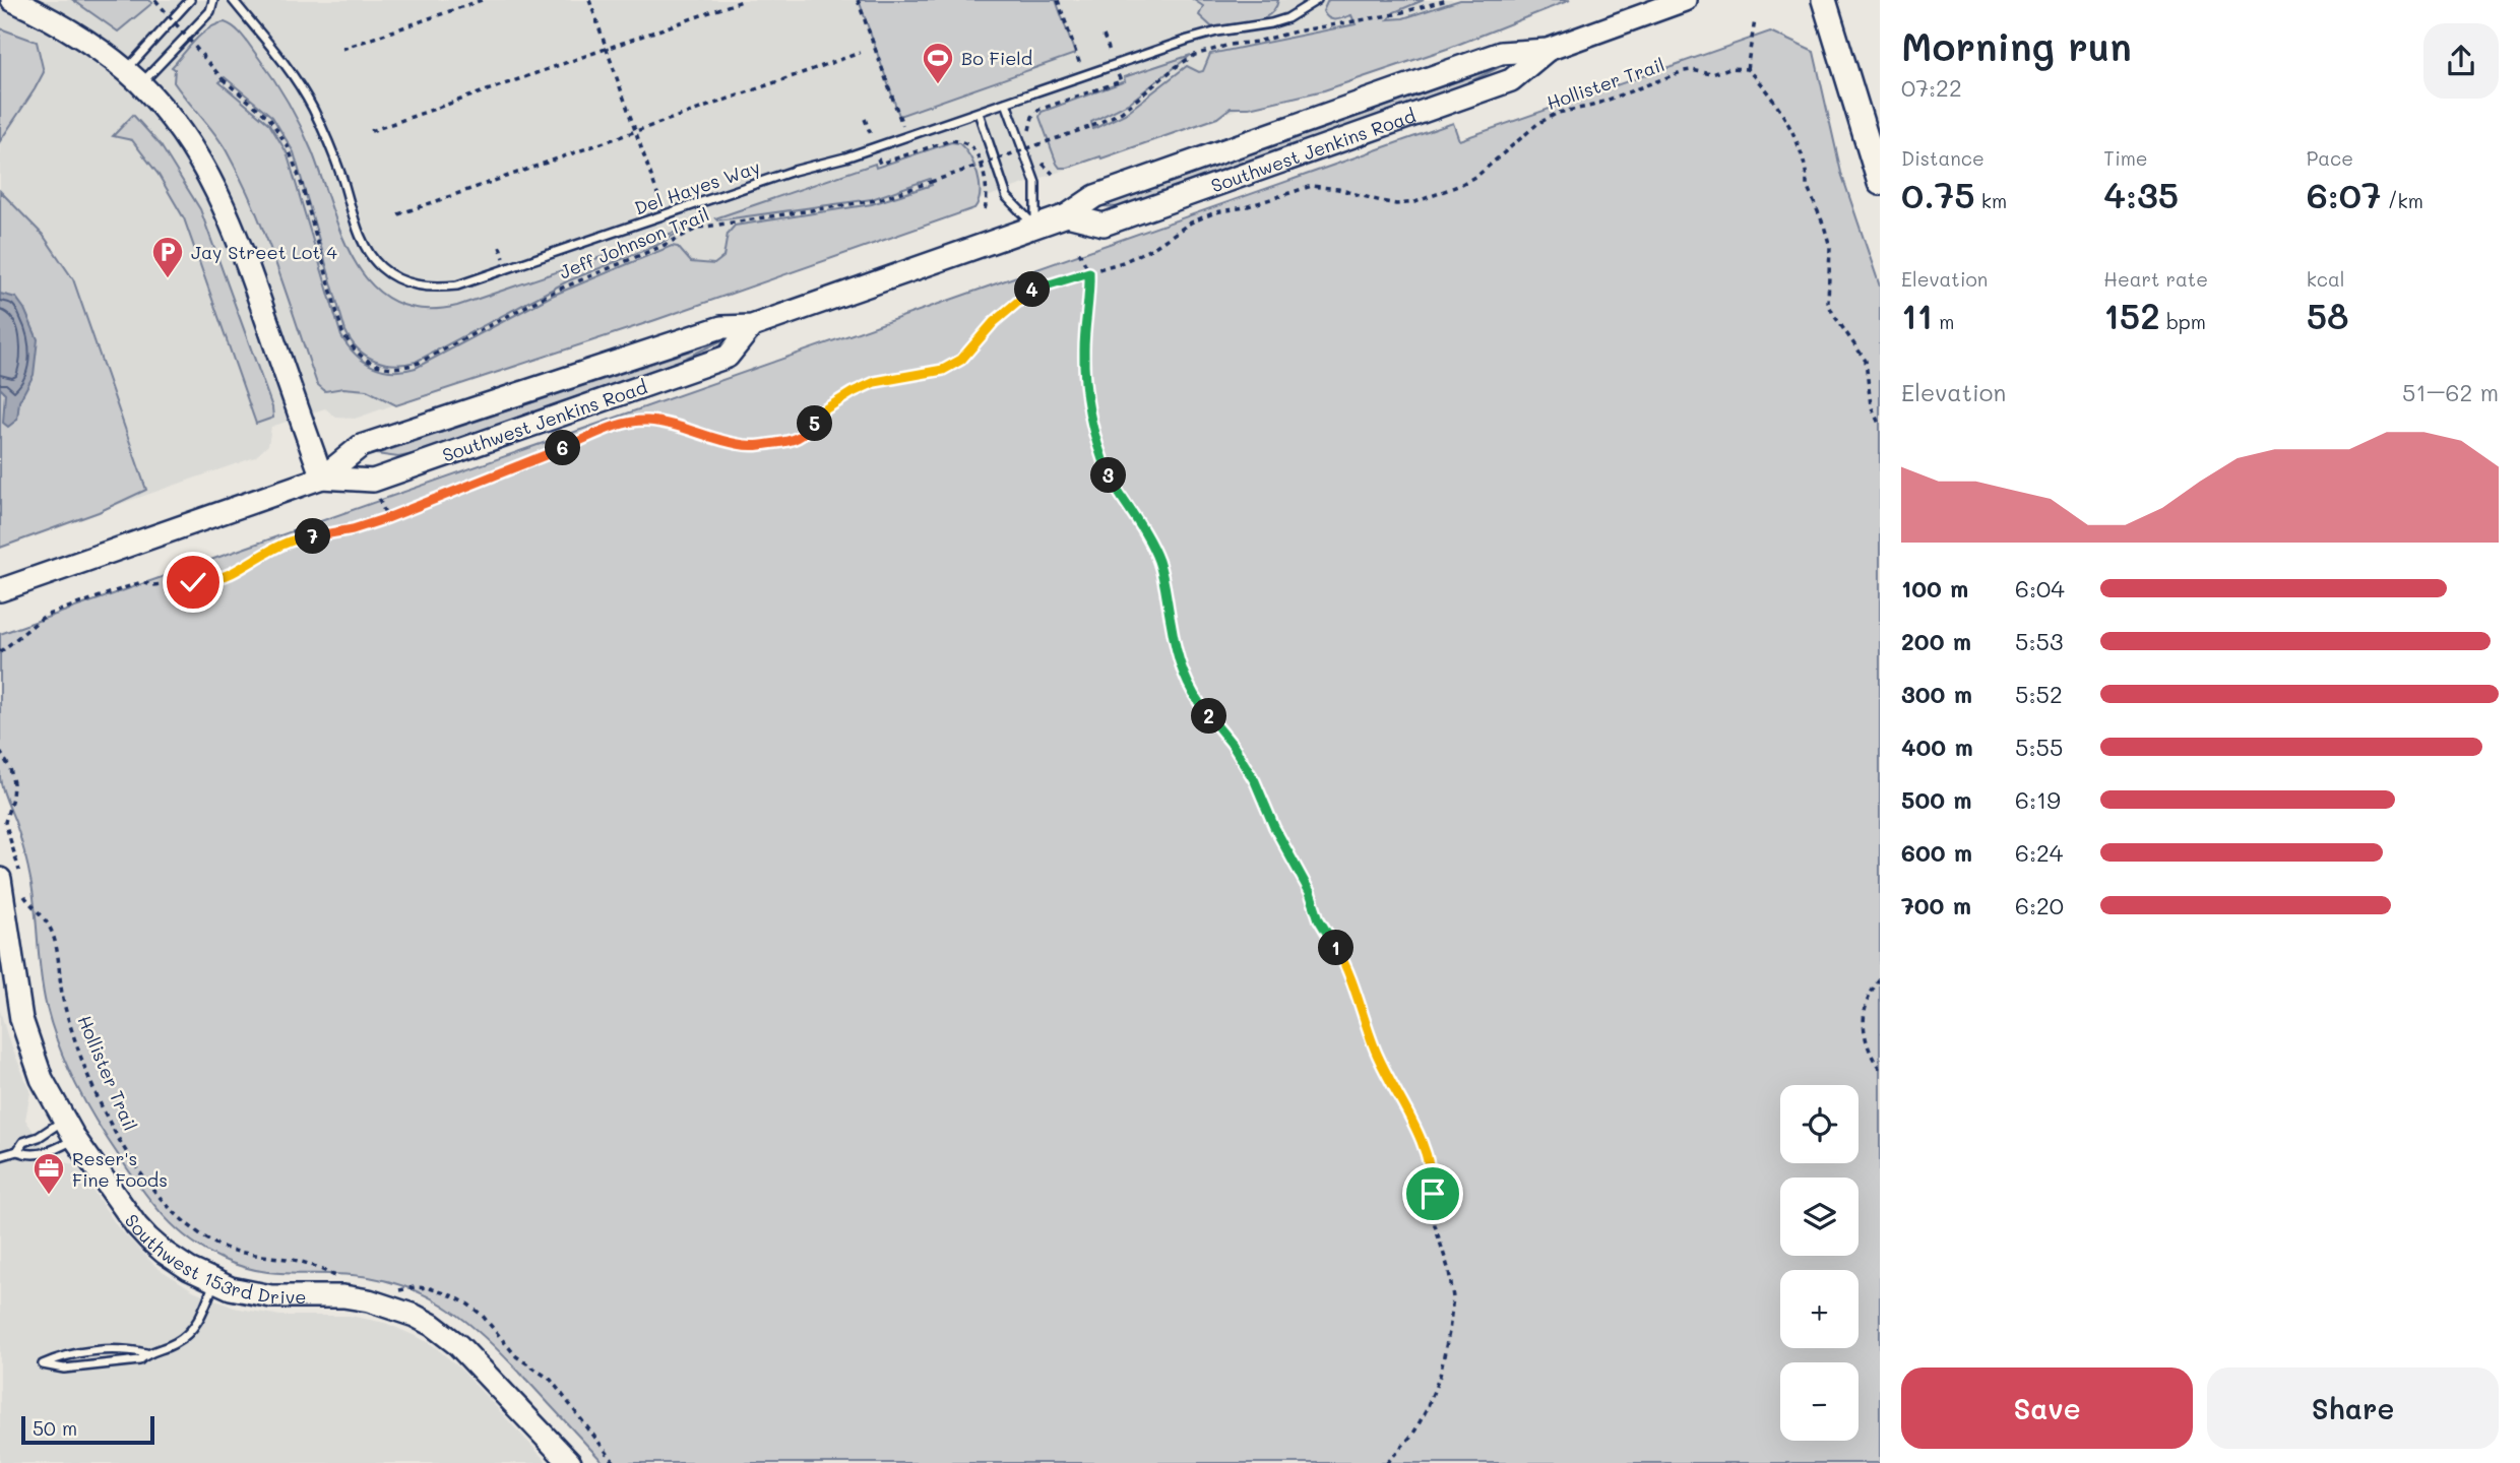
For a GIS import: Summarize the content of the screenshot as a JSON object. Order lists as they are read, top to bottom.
{
  "streets": {
    "main road": ["Southwest Jenkins Road", "Southwest 153rd Drive"],
    "lane": ["Del Hayes Way"],
    "path": ["Hollister Trail", "Jeff Johnson Trail"]
  },
  "places": {
    "sports": ["Bo Field"],
    "parking": ["Jay Street Lot 4"],
    "office": ["Reser's Fine Foods"]
  },
  "scale_bar": "50 m",
  "page": {
    "heading": ["Morning run", "07:22"],
    "stats": [
      ["Distance", "0.75 km"],
      ["Time", "4:35"],
      ["Pace", "6:07 /km"],
      ["Elevation", "11 m"],
      ["Heart rate", "152 bpm"],
      ["kcal", "58"]
    ],
    "pins": [
      "4",
      "5",
      "6",
      "3",
      "7",
      "2",
      "1"
    ],
    "chart": ["Elevation", "51–62 m"],
    "list": [
      {
        "name": "100 m",
        "note": "6:04"
      },
      {
        "name": "200 m",
        "note": "5:53"
      },
      {
        "name": "300 m",
        "note": "5:52"
      },
      {
        "name": "400 m",
        "note": "5:55"
      },
      {
        "name": "500 m",
        "note": "6:19"
      },
      {
        "name": "600 m",
        "note": "6:24"
      },
      {
        "name": "700 m",
        "note": "6:20"
      }
    ],
    "map_buttons": ["+", "−"],
    "buttons": ["Save", "Share"],
    "scale": "50 m"
  }
}
